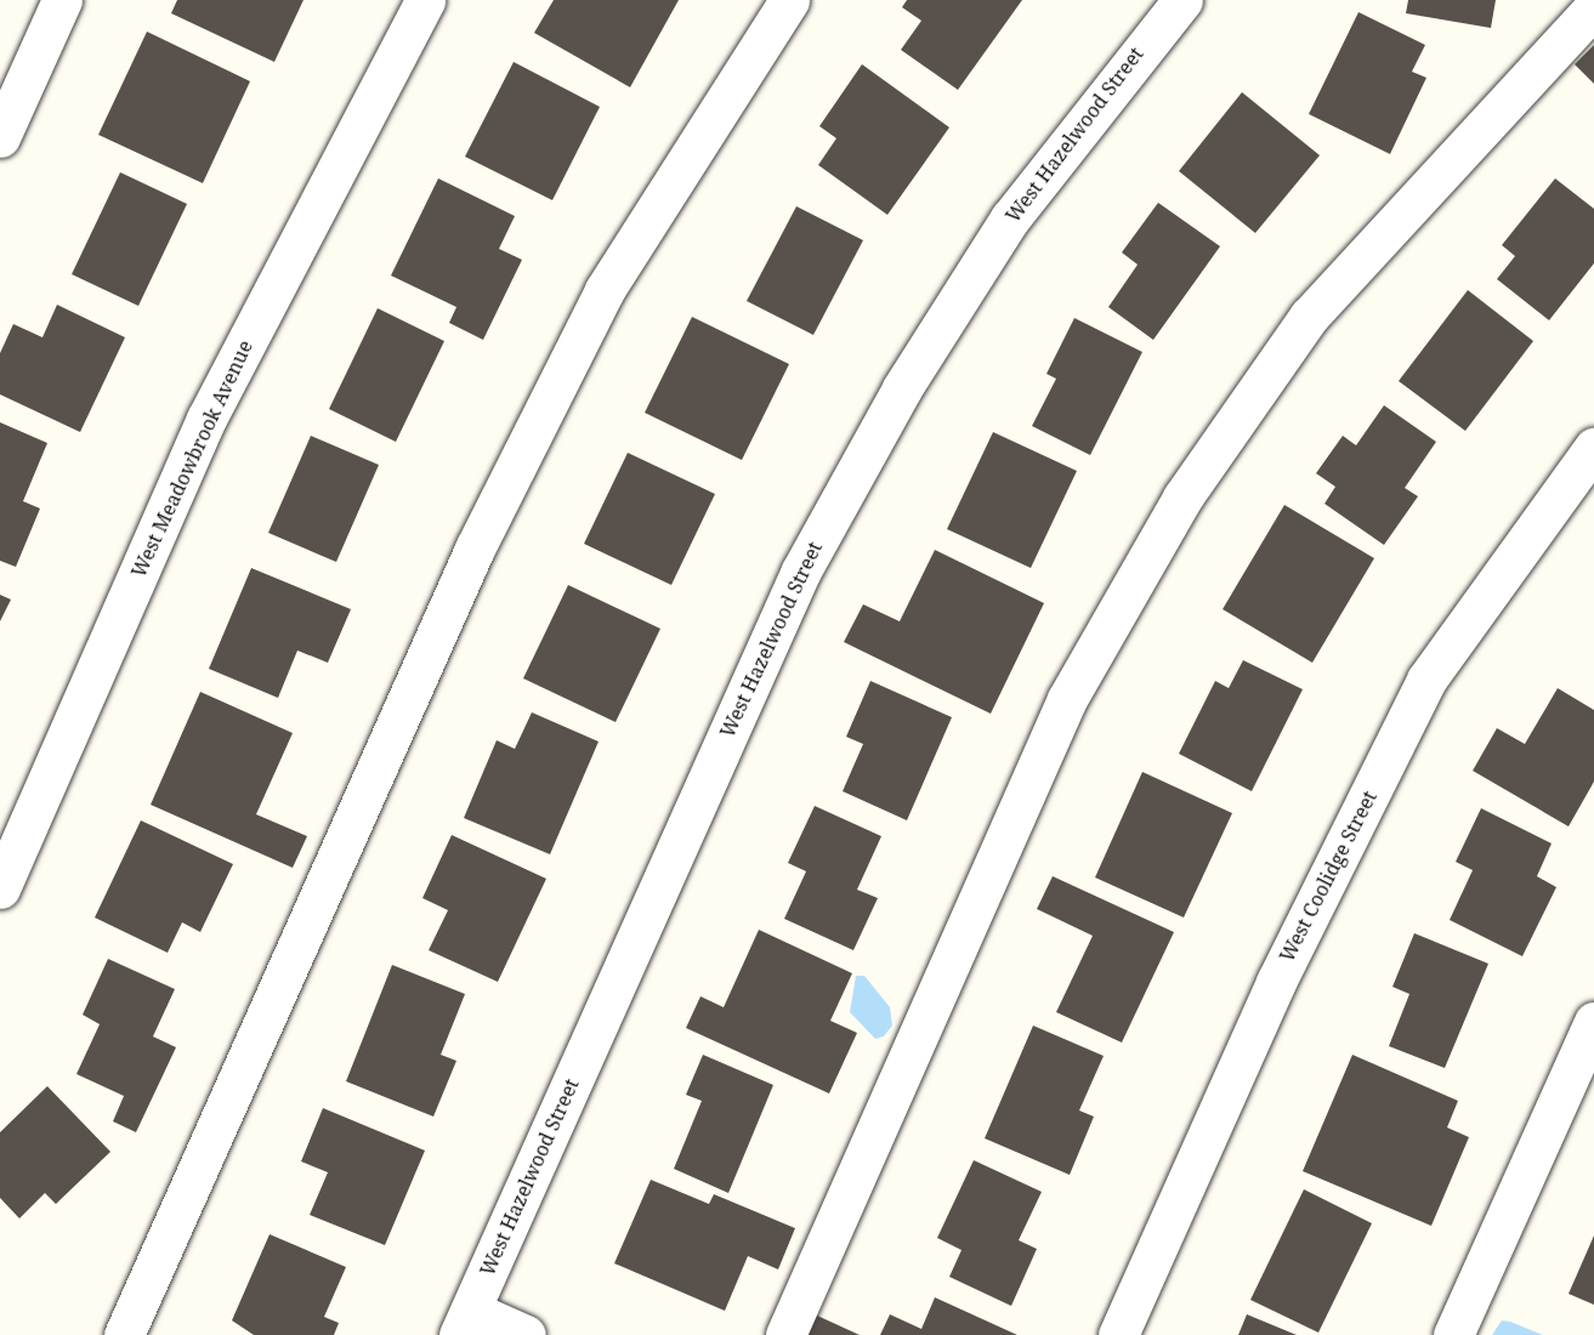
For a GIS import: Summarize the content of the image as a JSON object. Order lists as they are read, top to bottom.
{
  "streets": {
    "street": ["West Hazelwood Street", "West Meadowbrook Avenue", "West Coolidge Street"]
  }
}
